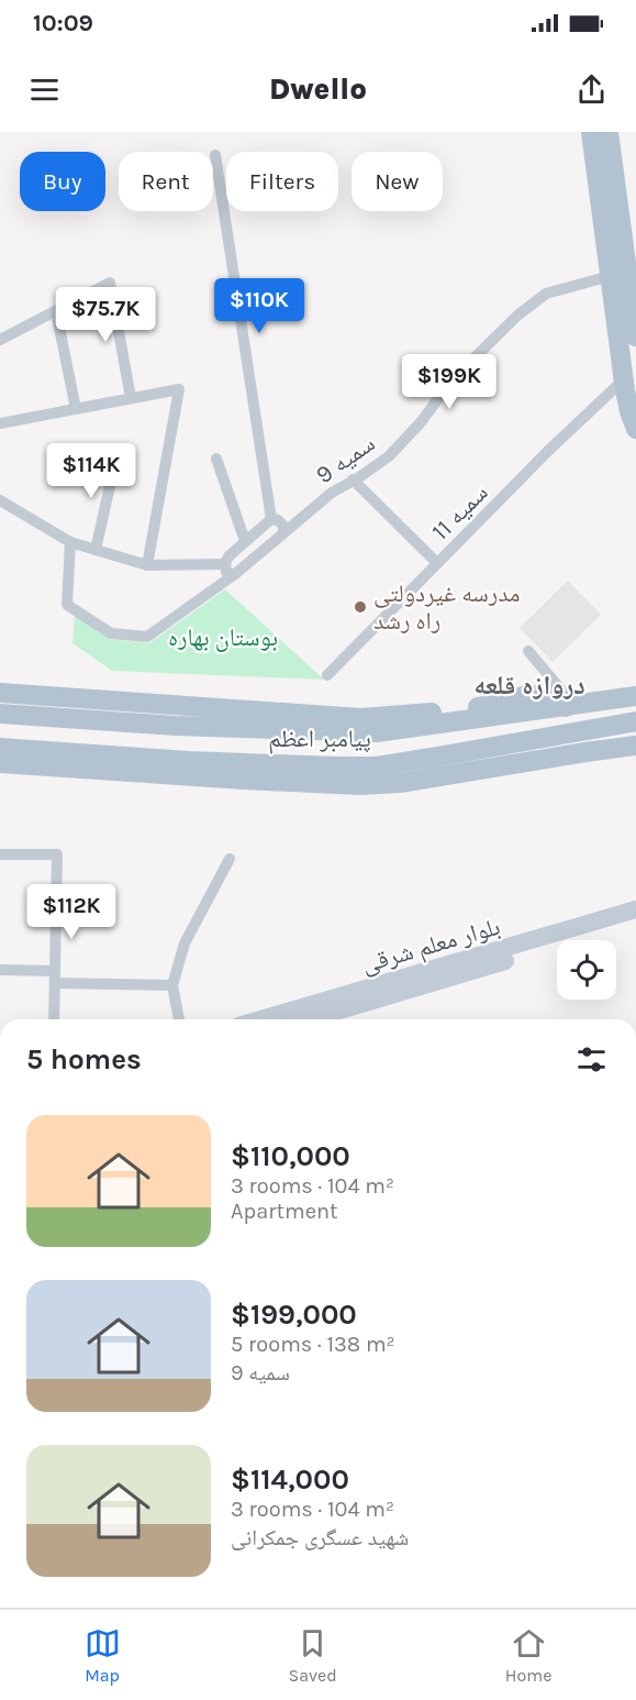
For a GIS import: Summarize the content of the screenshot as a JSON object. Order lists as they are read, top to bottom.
{
  "streets": {
    "main road": ["پیامبر اعظم", "بلوار معلم شرقی"],
    "street": ["سمیه 9", "سمیه 11"]
  },
  "districts": ["دروازه قلعه"],
  "parks": ["بوستان بهاره"],
  "places": ["مدرسه غیردولتی راه رشد"],
  "page": {
    "status": "10:09",
    "header": "Dwello",
    "chip": [
      "Buy",
      "Rent",
      "Filters",
      "New"
    ],
    "price": [
      "$110K",
      "$75.7K",
      "$199K",
      "$114K",
      "$112K"
    ],
    "heading": "5 homes",
    "list": [
      {
        "name": "$110,000",
        "note": "3 rooms · 104 m² · Apartment"
      },
      {
        "name": "$199,000",
        "note": "5 rooms · 138 m² · سمیه 9"
      },
      {
        "name": "$114,000",
        "note": "3 rooms · 104 m² · شهید عسگری جمکرانی"
      }
    ],
    "tabs": ["Map", "Saved", "Home"]
  }
}
